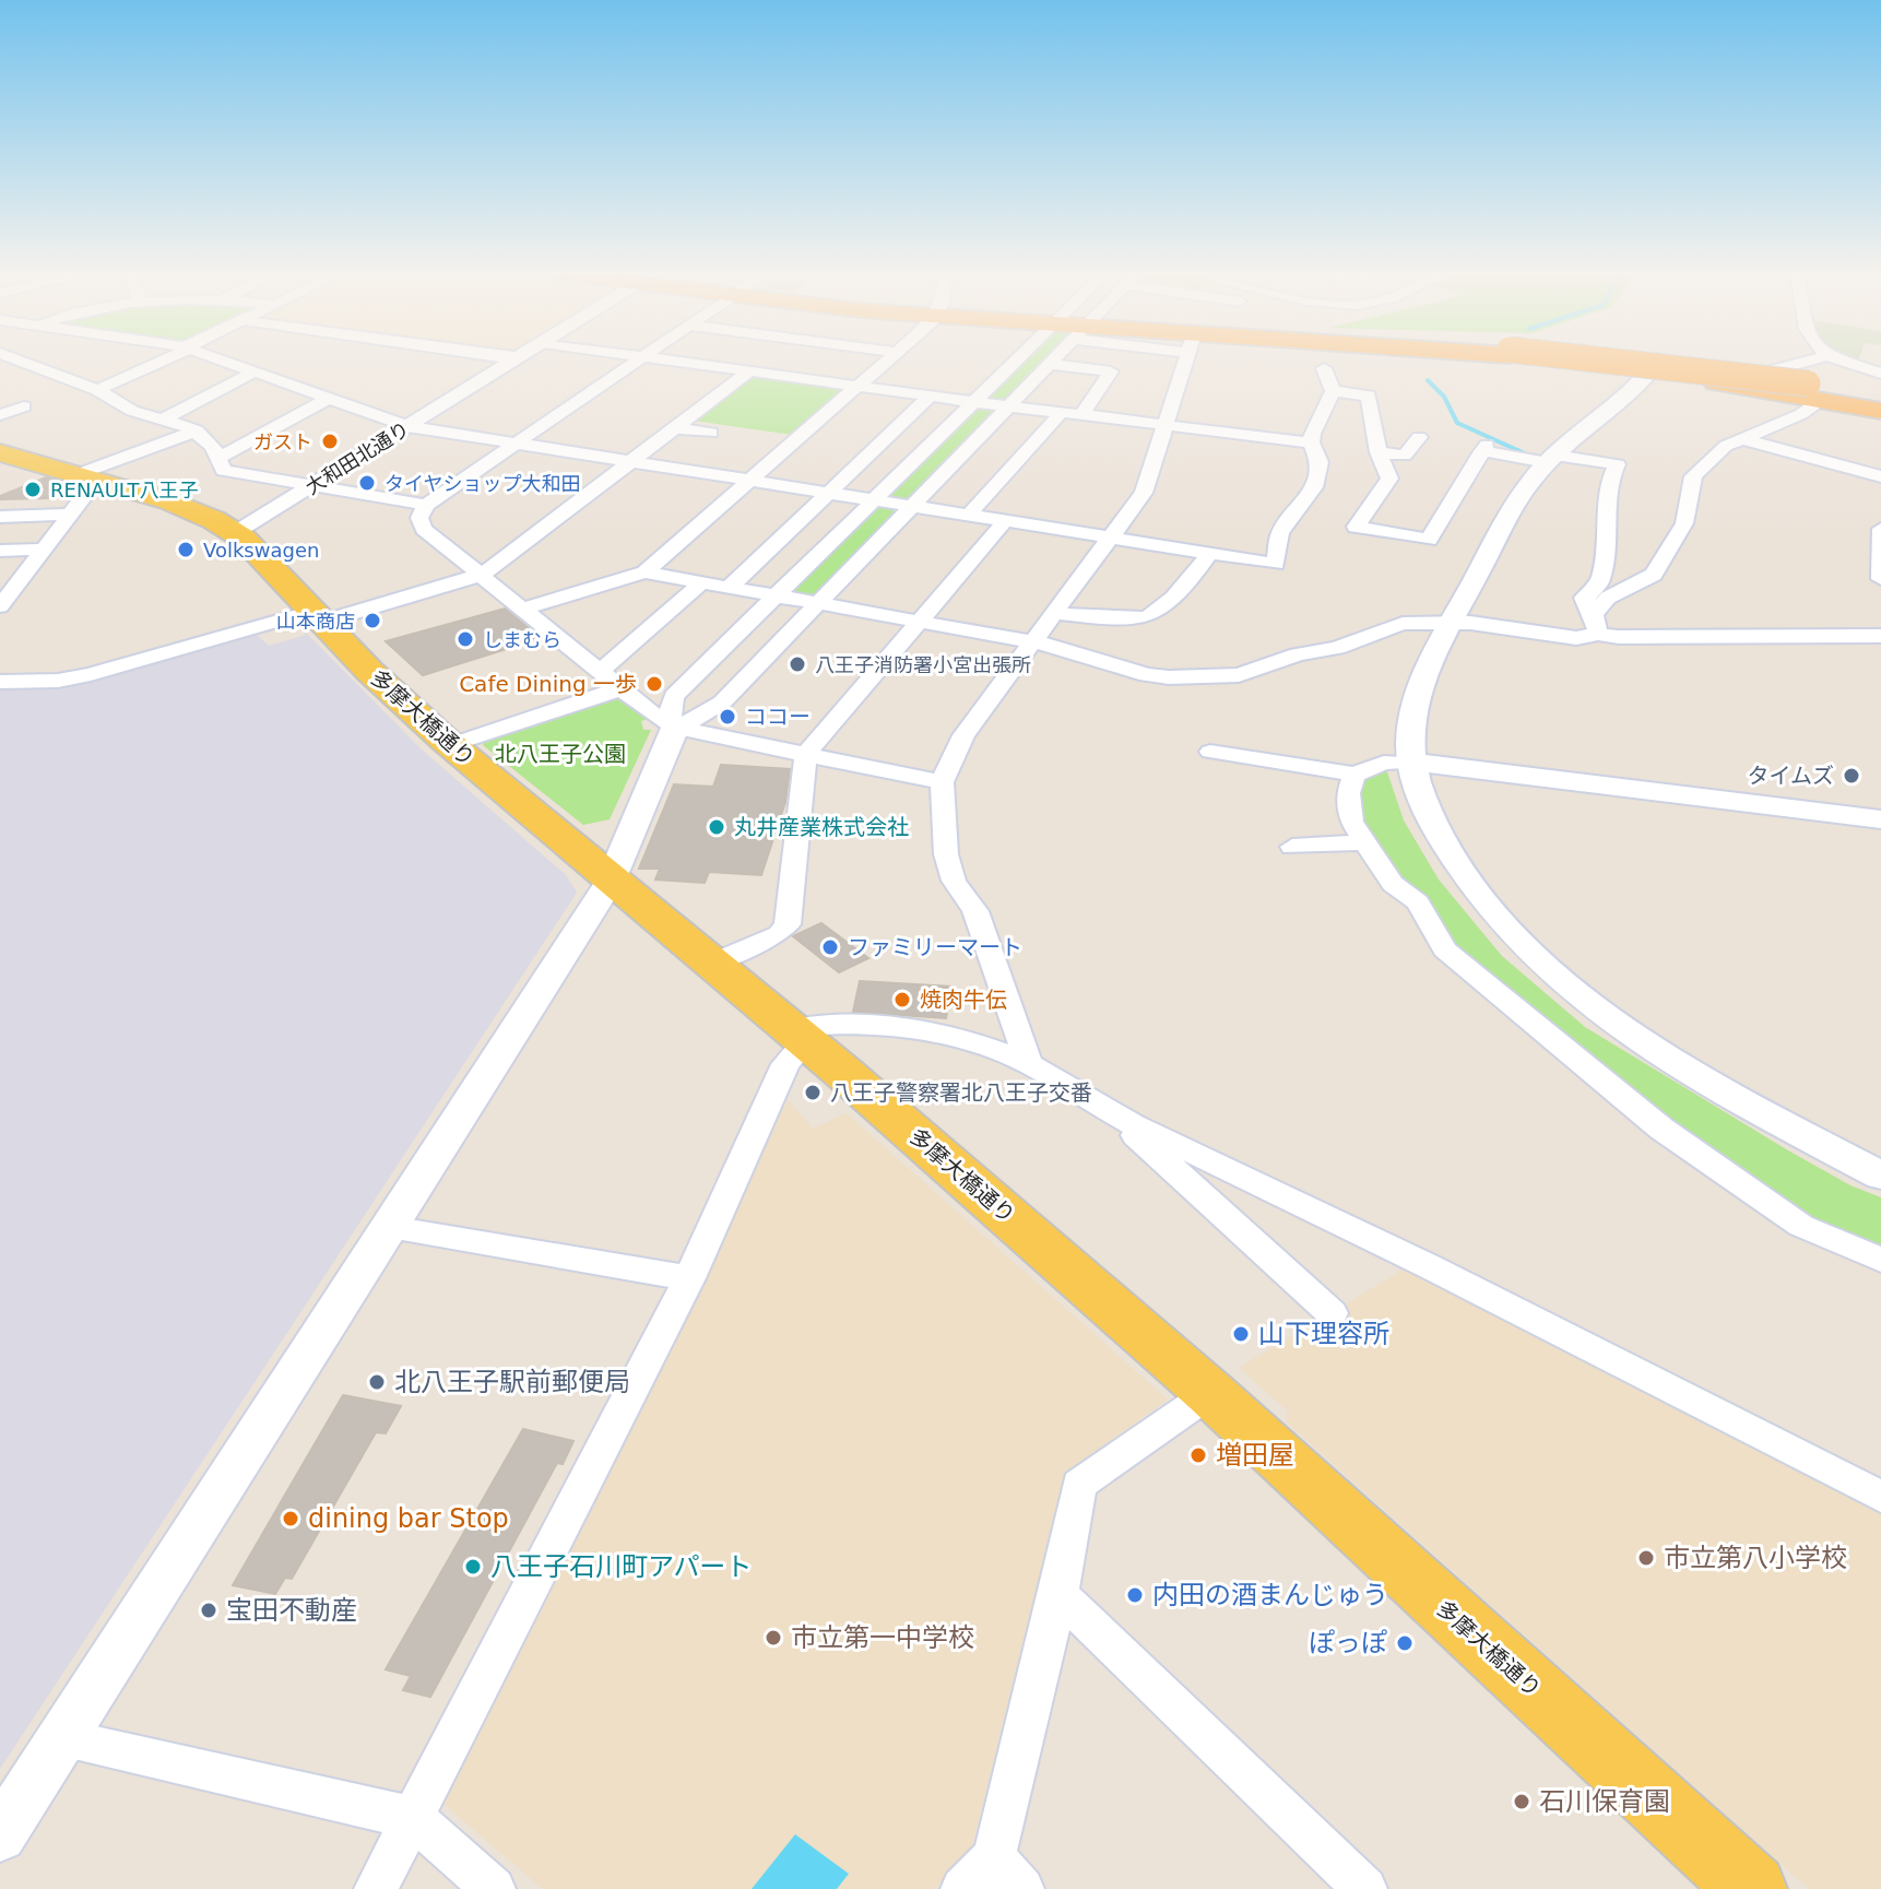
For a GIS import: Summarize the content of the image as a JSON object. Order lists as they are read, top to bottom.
{
  "streets": {
    "main road": ["多摩大橋通り"],
    "street": ["大和田北通り"]
  },
  "crossings": [
    ["大和田北通り", "多摩大橋通り"]
  ],
  "parks": ["北八王子公園"],
  "places": [
    "ガスト",
    "タイヤショップ大和田",
    "RENAULT八王子",
    "Volkswagen",
    "山本商店",
    "しまむら",
    "八王子消防署小宮出張所",
    "Cafe Dining 一歩",
    "ココー",
    "タイムズ",
    "丸井産業株式会社",
    "ファミリーマート",
    "焼肉牛伝",
    "八王子警察署北八王子交番",
    "山下理容所",
    "北八王子駅前郵便局",
    "増田屋",
    "dining bar Stop",
    "市立第八小学校",
    "八王子石川町アパート",
    "内田の酒まんじゅう",
    "宝田不動産",
    "市立第一中学校",
    "ぽっぽ",
    "石川保育園"
  ]
}
